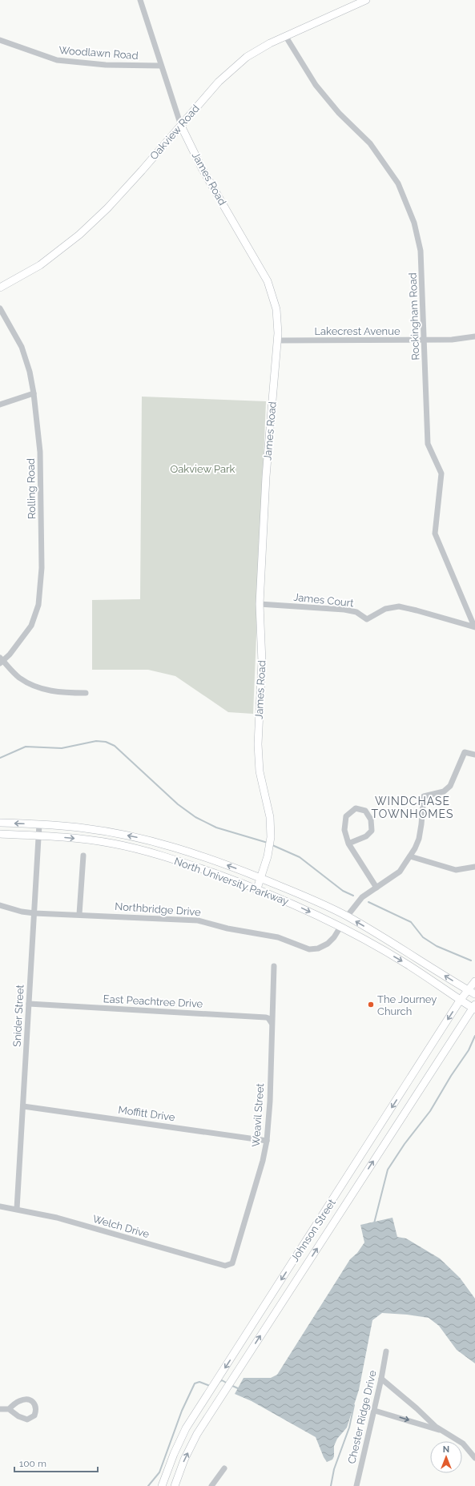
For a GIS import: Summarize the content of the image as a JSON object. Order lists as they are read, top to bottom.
{
  "streets": {
    "main road": [
      "Oakview Road",
      "James Road",
      "North University Parkway",
      "Johnson Street"
    ],
    "street": [
      "Woodlawn Road",
      "Rockingham Road",
      "Lakecrest Avenue",
      "Rolling Road",
      "James Court",
      "Northbridge Drive",
      "East Peachtree Drive",
      "Snider Street",
      "Moffitt Drive",
      "Weavil Street",
      "Welch Drive",
      "Chester Ridge Drive"
    ]
  },
  "crossings": [
    ["Woodlawn Road", "James Road"],
    ["Oakview Road", "James Road"],
    ["Oakview Road", "Rockingham Road"],
    ["James Road", "Lakecrest Avenue"],
    ["James Road", "James Court"],
    ["James Road", "North University Parkway"],
    ["Rockingham Road", "Lakecrest Avenue"],
    ["Rockingham Road", "James Court"],
    ["North University Parkway", "Northbridge Drive"],
    ["North University Parkway", "Snider Street"],
    ["North University Parkway", "Johnson Street"],
    ["Northbridge Drive", "Snider Street"],
    ["East Peachtree Drive", "Snider Street"],
    ["East Peachtree Drive", "Weavil Street"],
    ["Snider Street", "Moffitt Drive"],
    ["Snider Street", "Welch Drive"],
    ["Moffitt Drive", "Weavil Street"],
    ["Weavil Street", "Welch Drive"]
  ],
  "districts": ["WINDCHASE TOWNHOMES"],
  "parks": ["Oakview Park"],
  "places": ["The Journey Church"],
  "scale_bar": "100 m",
  "north": "top"
}
